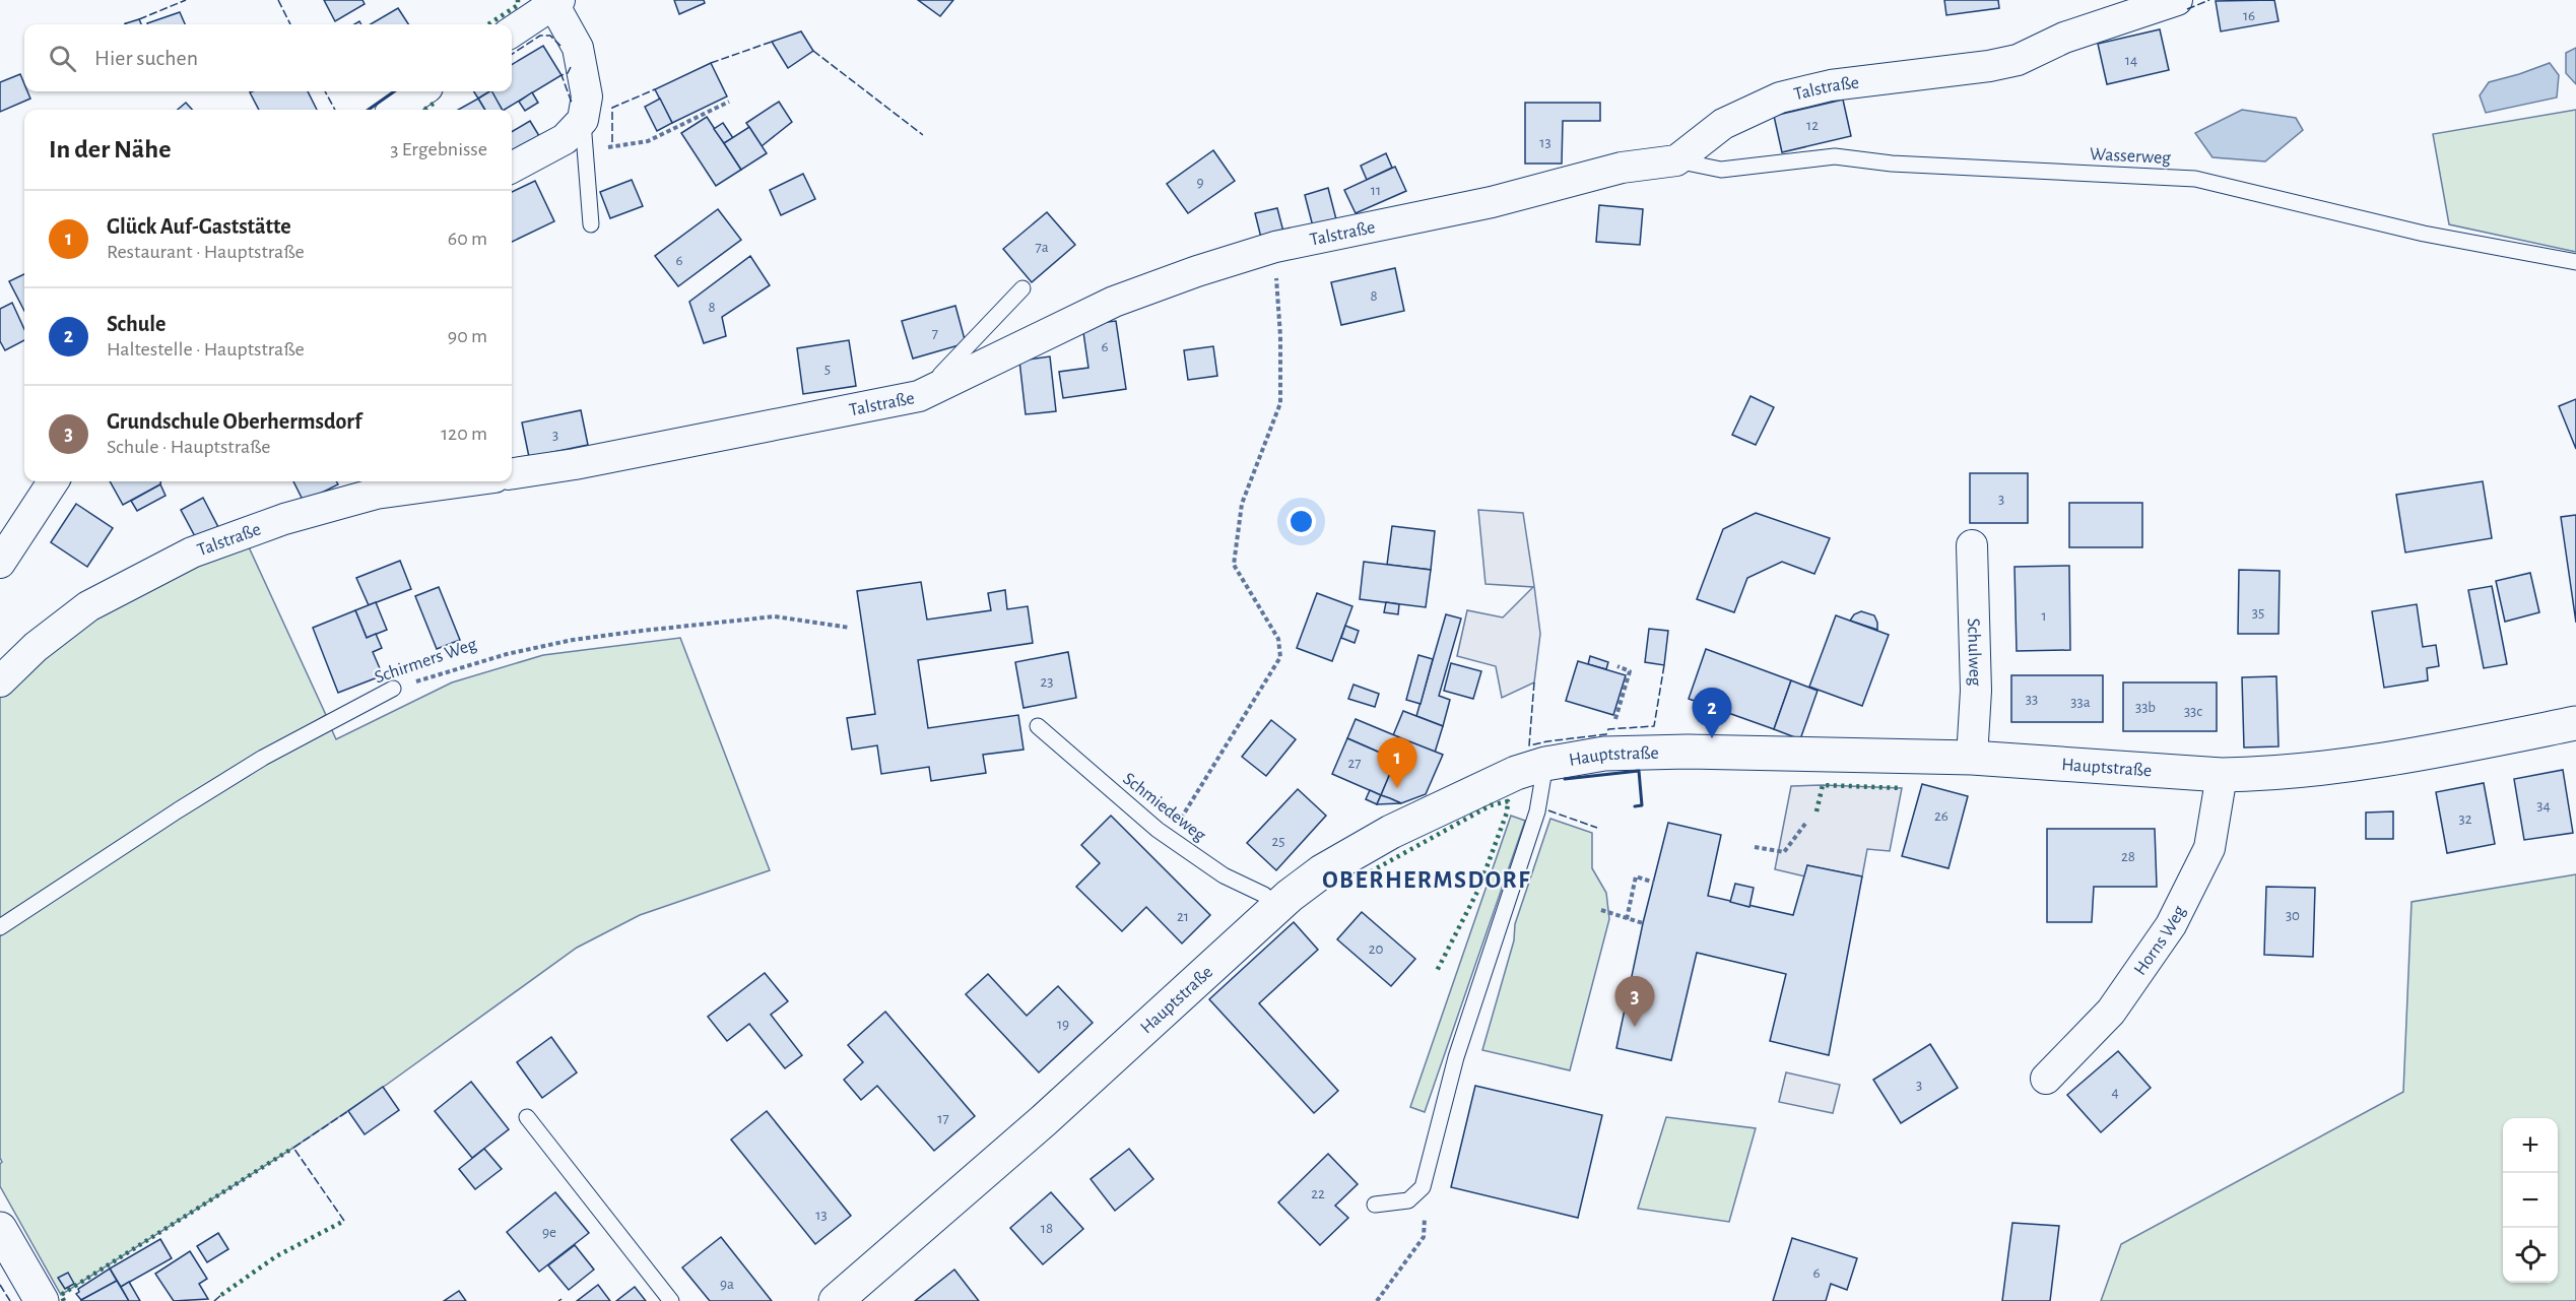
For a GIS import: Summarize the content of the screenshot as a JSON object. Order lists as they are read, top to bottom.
{
  "streets": {
    "street": [
      "Talstraße",
      "Schulweg",
      "Hauptstraße",
      "Horns Weg"
    ],
    "lane": ["Wasserweg", "Schirmers Weg", "Schmiedeweg"]
  },
  "crossings": [
    ["Talstraße", "Wasserweg"],
    ["Schulweg", "Hauptstraße"],
    ["Hauptstraße", "Schmiedeweg"],
    ["Hauptstraße", "Horns Weg"]
  ],
  "districts": ["OBERHERMSDORF"],
  "house_numbers": [
    "16",
    "14",
    "12",
    "13",
    "9",
    "11",
    "7a",
    "6",
    "8",
    "8",
    "7",
    "6",
    "5",
    "3",
    "3",
    "35",
    "1",
    "23",
    "33",
    "33a",
    "33b",
    "33c",
    "27",
    "34",
    "26",
    "32",
    "25",
    "28",
    "30",
    "21",
    "20",
    "19",
    "3",
    "4",
    "17",
    "22",
    "13",
    "18",
    "9e",
    "6",
    "9a"
  ],
  "page": {
    "search": "Hier suchen",
    "heading": ["In der Nähe", "3 Ergebnisse"],
    "list": [
      {
        "mark": "1",
        "name": "Glück Auf-Gaststätte",
        "note": "Restaurant · Hauptstraße",
        "value": "60 m"
      },
      {
        "mark": "2",
        "name": "Schule",
        "note": "Haltestelle · Hauptstraße",
        "value": "90 m"
      },
      {
        "mark": "3",
        "name": "Grundschule Oberhermsdorf",
        "note": "Schule · Hauptstraße",
        "value": "120 m"
      }
    ],
    "pins": ["2", "1", "3"],
    "map_buttons": ["+", "−"]
  }
}
